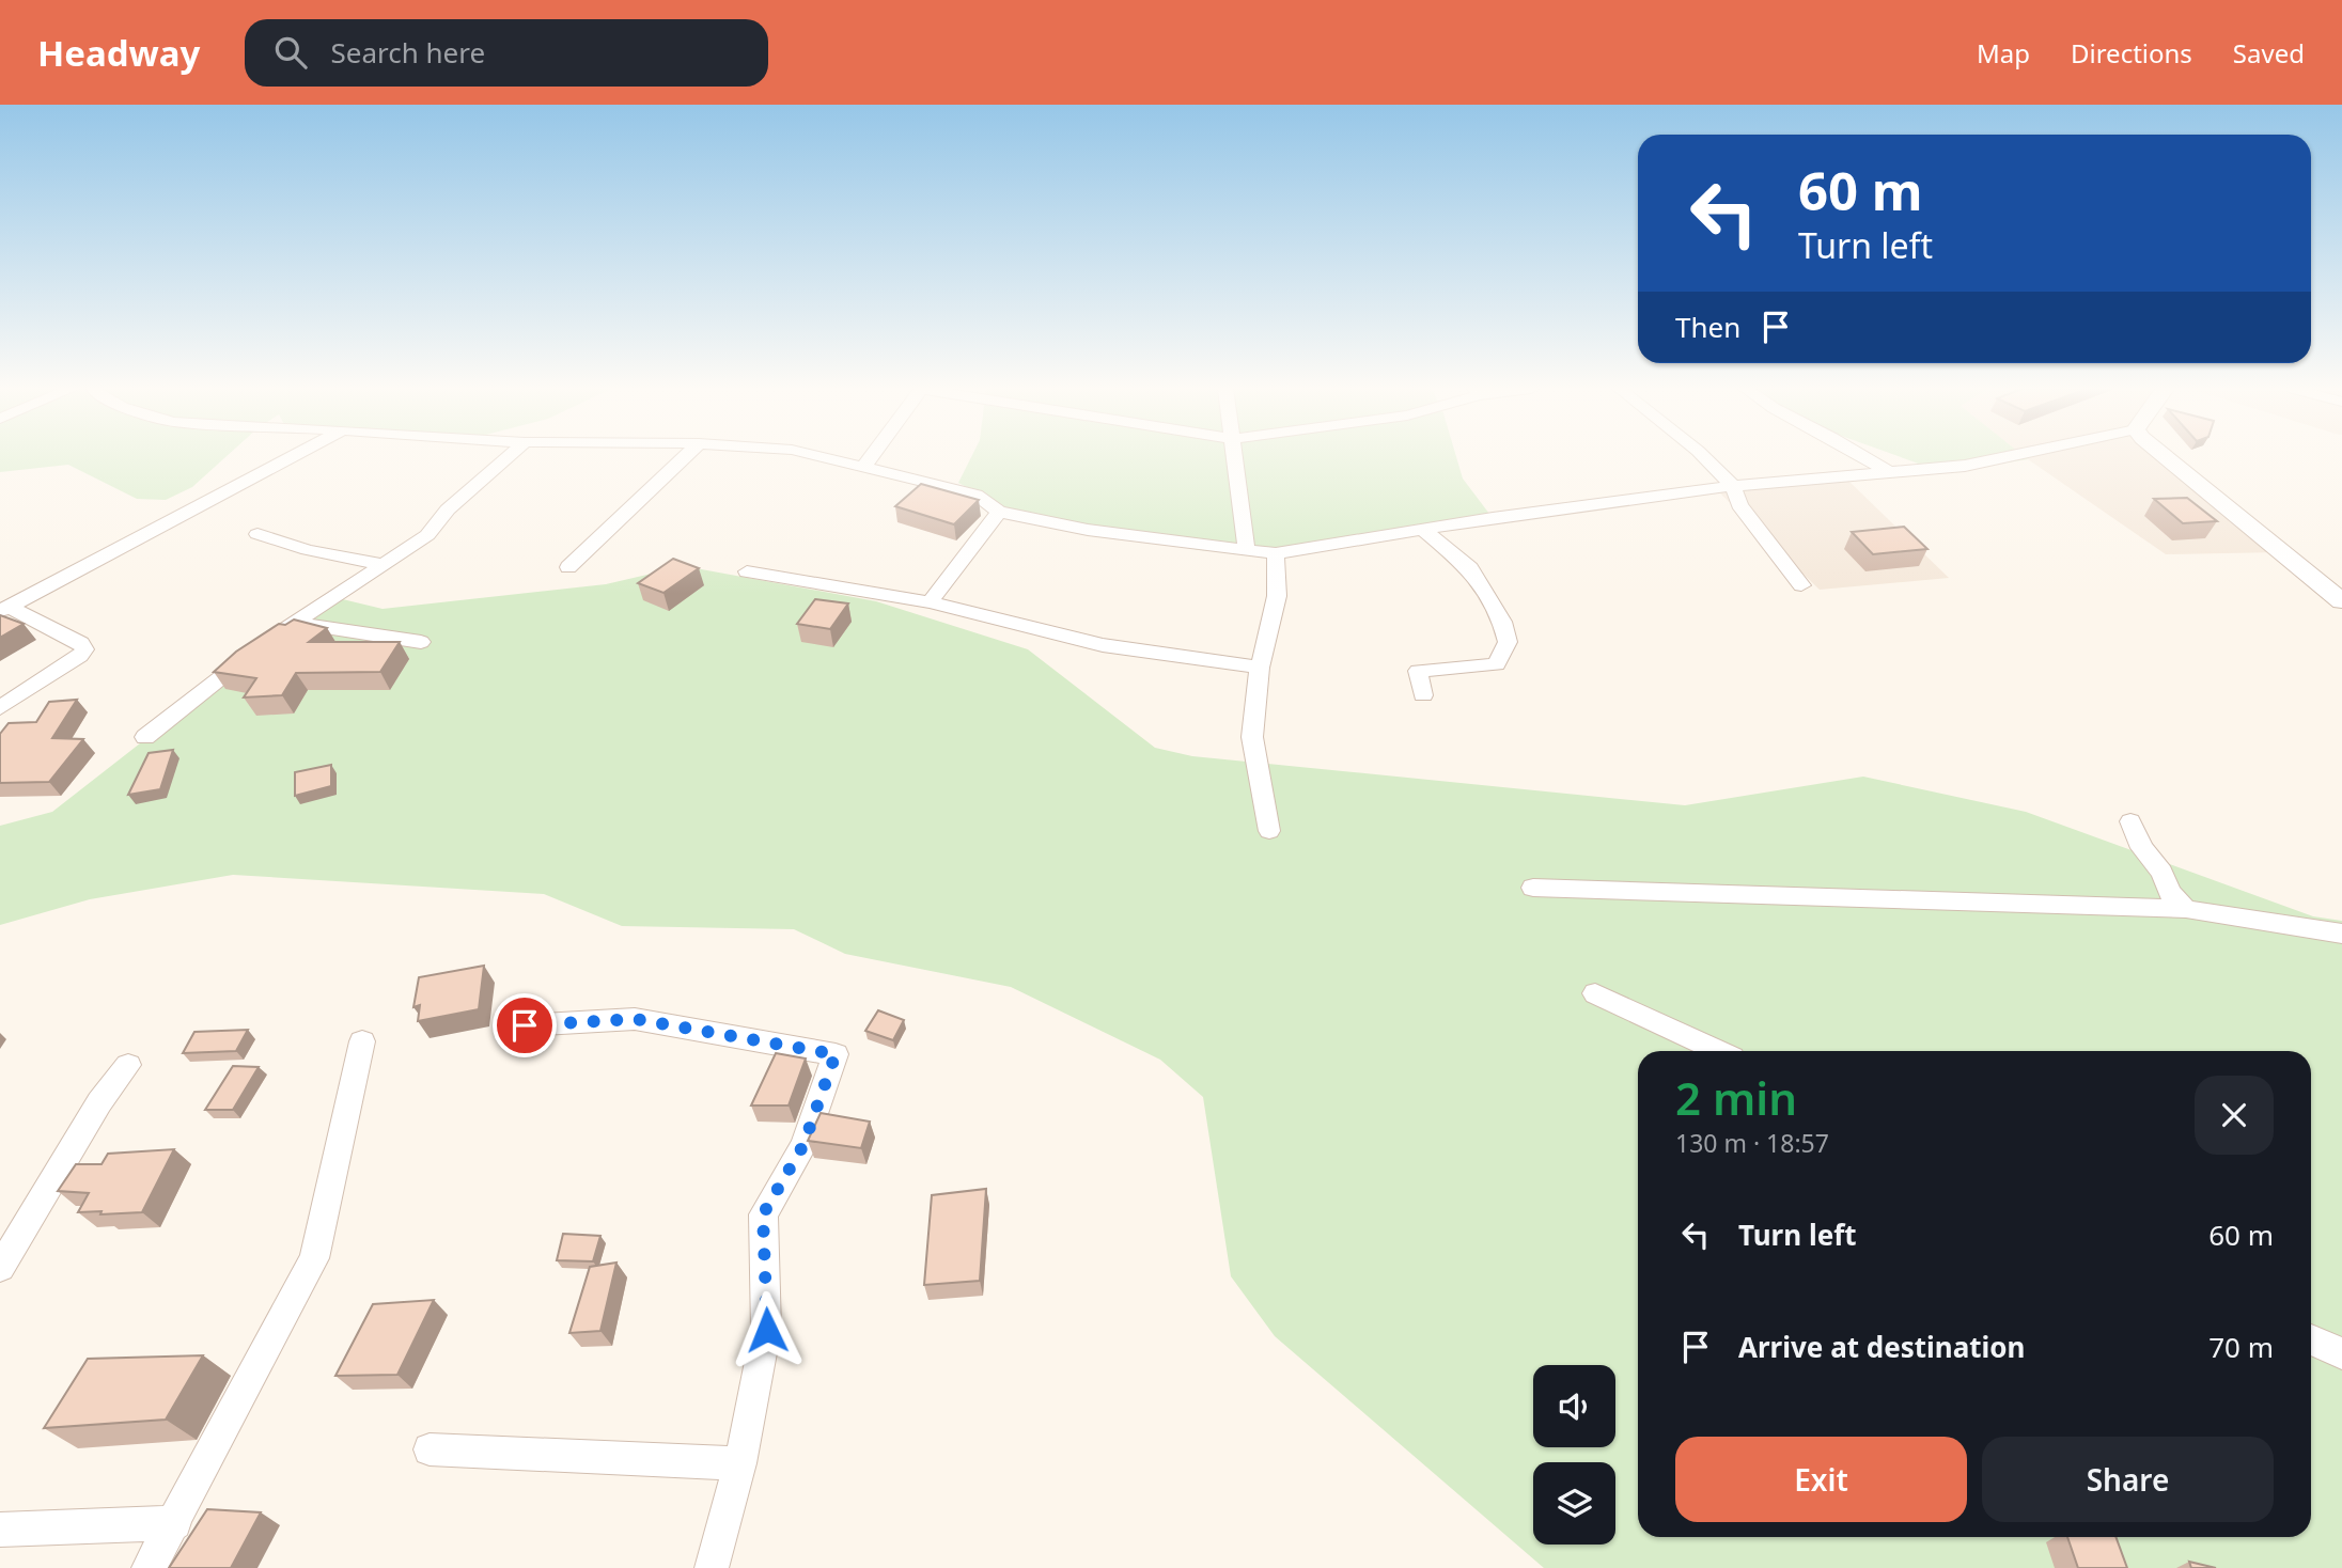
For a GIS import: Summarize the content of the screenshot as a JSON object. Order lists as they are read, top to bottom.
{
  "page": {
    "header": "Headway",
    "search": "Search here",
    "nav": ["Map", "Directions", "Saved"],
    "turn": ["60 m", "Turn left"],
    "then": "Then",
    "heading": ["2 min", "130 m · 18:57"],
    "list": [
      {
        "name": "Turn left",
        "value": "60 m"
      },
      {
        "name": "Arrive at destination",
        "value": "70 m"
      }
    ],
    "buttons": ["Exit", "Share"]
  }
}
